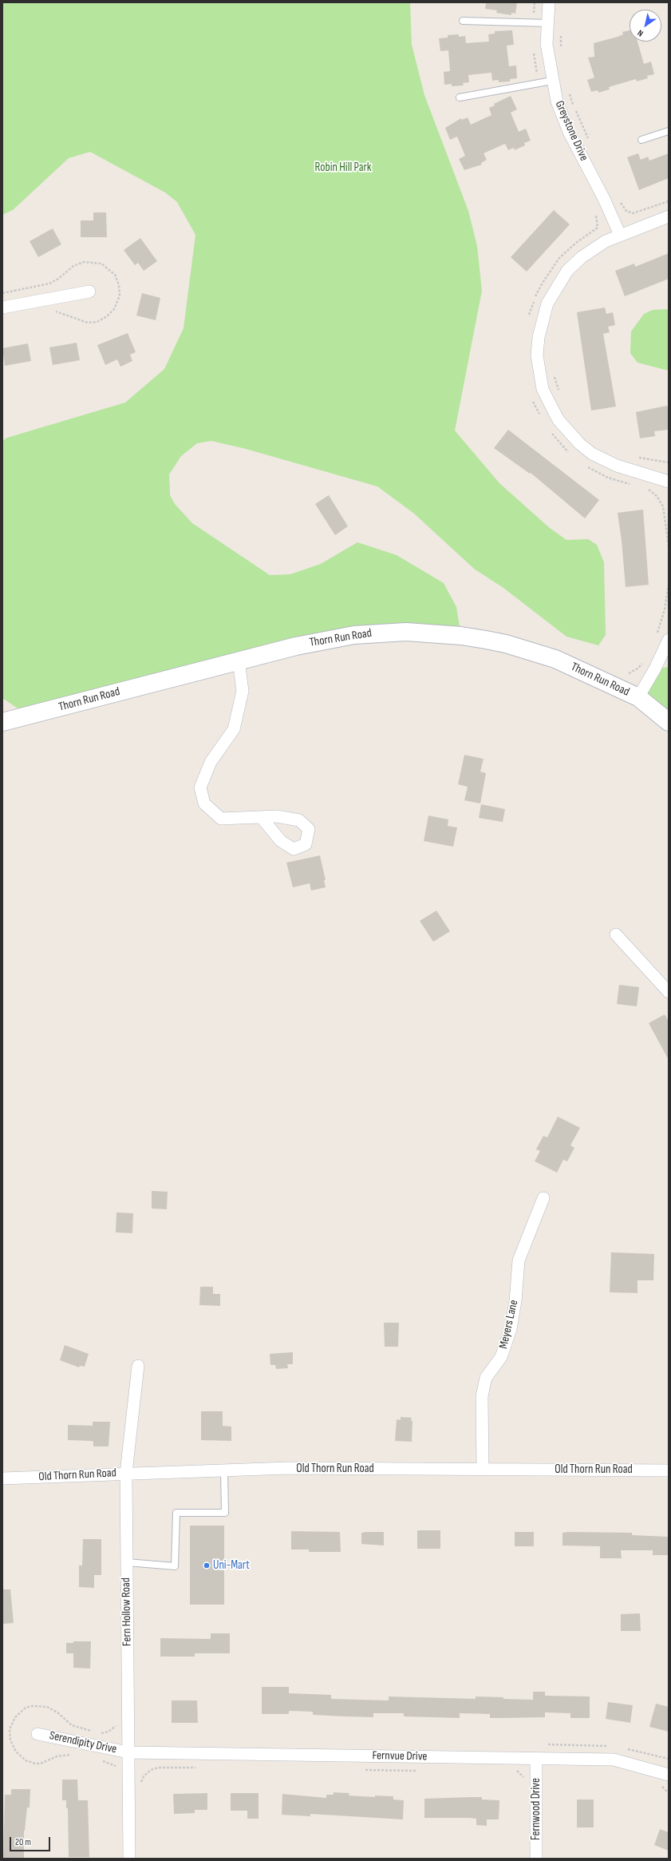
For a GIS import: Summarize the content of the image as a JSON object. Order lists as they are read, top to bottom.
{
  "streets": {
    "street": [
      "Greystone Drive",
      "Thorn Run Road",
      "Meyers Lane",
      "Old Thorn Run Road",
      "Fern Hollow Road",
      "Serendipity Drive",
      "Fernvue Drive",
      "Fernwood Drive"
    ]
  },
  "crossings": [
    ["Meyers Lane", "Old Thorn Run Road"],
    ["Old Thorn Run Road", "Fern Hollow Road"],
    ["Fern Hollow Road", "Serendipity Drive"],
    ["Fern Hollow Road", "Fernvue Drive"],
    ["Serendipity Drive", "Fernvue Drive"],
    ["Fernvue Drive", "Fernwood Drive"]
  ],
  "parks": ["Robin Hill Park"],
  "places": ["Uni-Mart"],
  "scale_bar": "20 m",
  "north": "bottom left"
}
